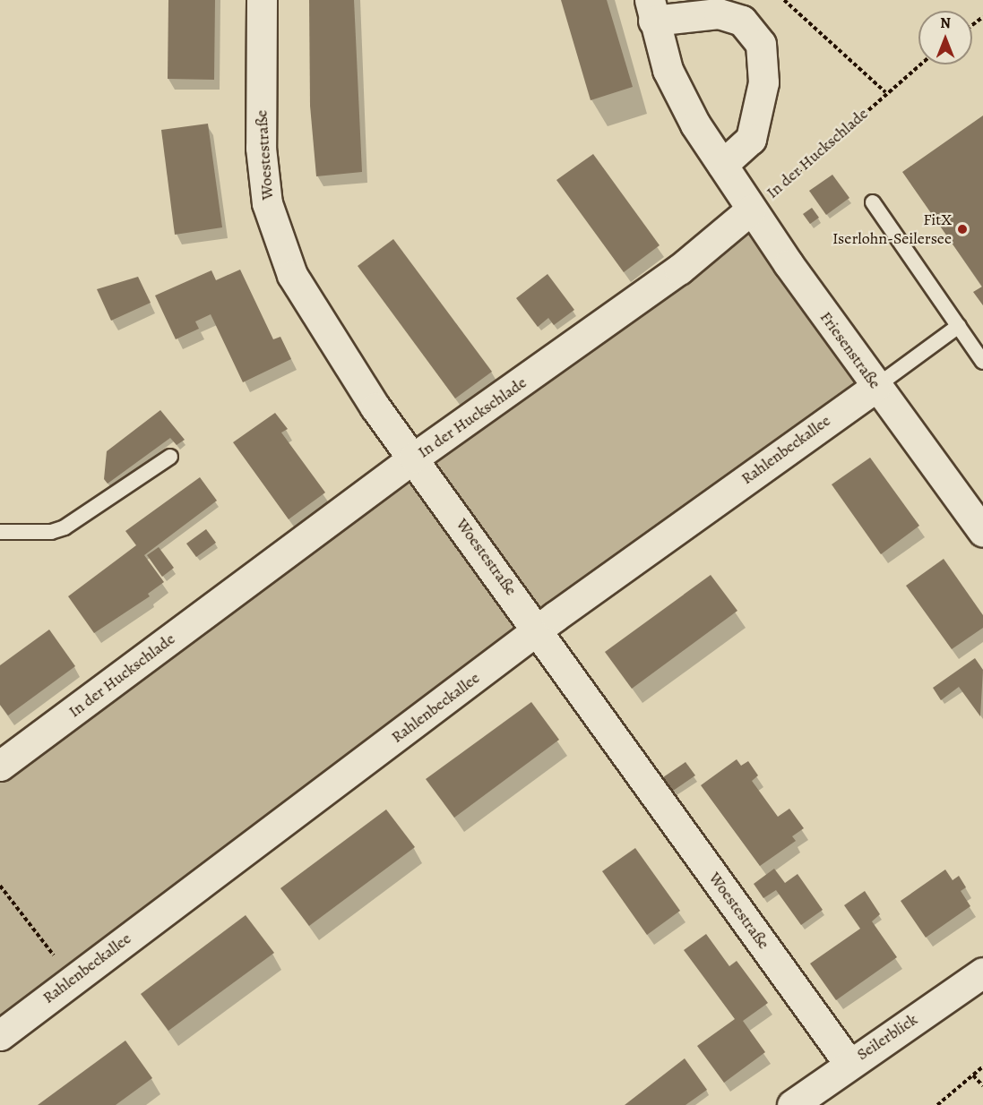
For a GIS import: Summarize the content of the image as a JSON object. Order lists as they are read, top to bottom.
{
  "streets": {
    "street": [
      "In der Huckschlade",
      "Woestestraße",
      "Friesenstraße",
      "Rahlenbeckallee",
      "Seilerblick"
    ]
  },
  "crossings": [
    ["In der Huckschlade", "Woestestraße"],
    ["In der Huckschlade", "Friesenstraße"],
    ["Woestestraße", "Rahlenbeckallee"],
    ["Woestestraße", "Seilerblick"],
    ["Friesenstraße", "Rahlenbeckallee"]
  ],
  "places": ["FitX Iserlohn-Seilersee"],
  "north": "top"
}
